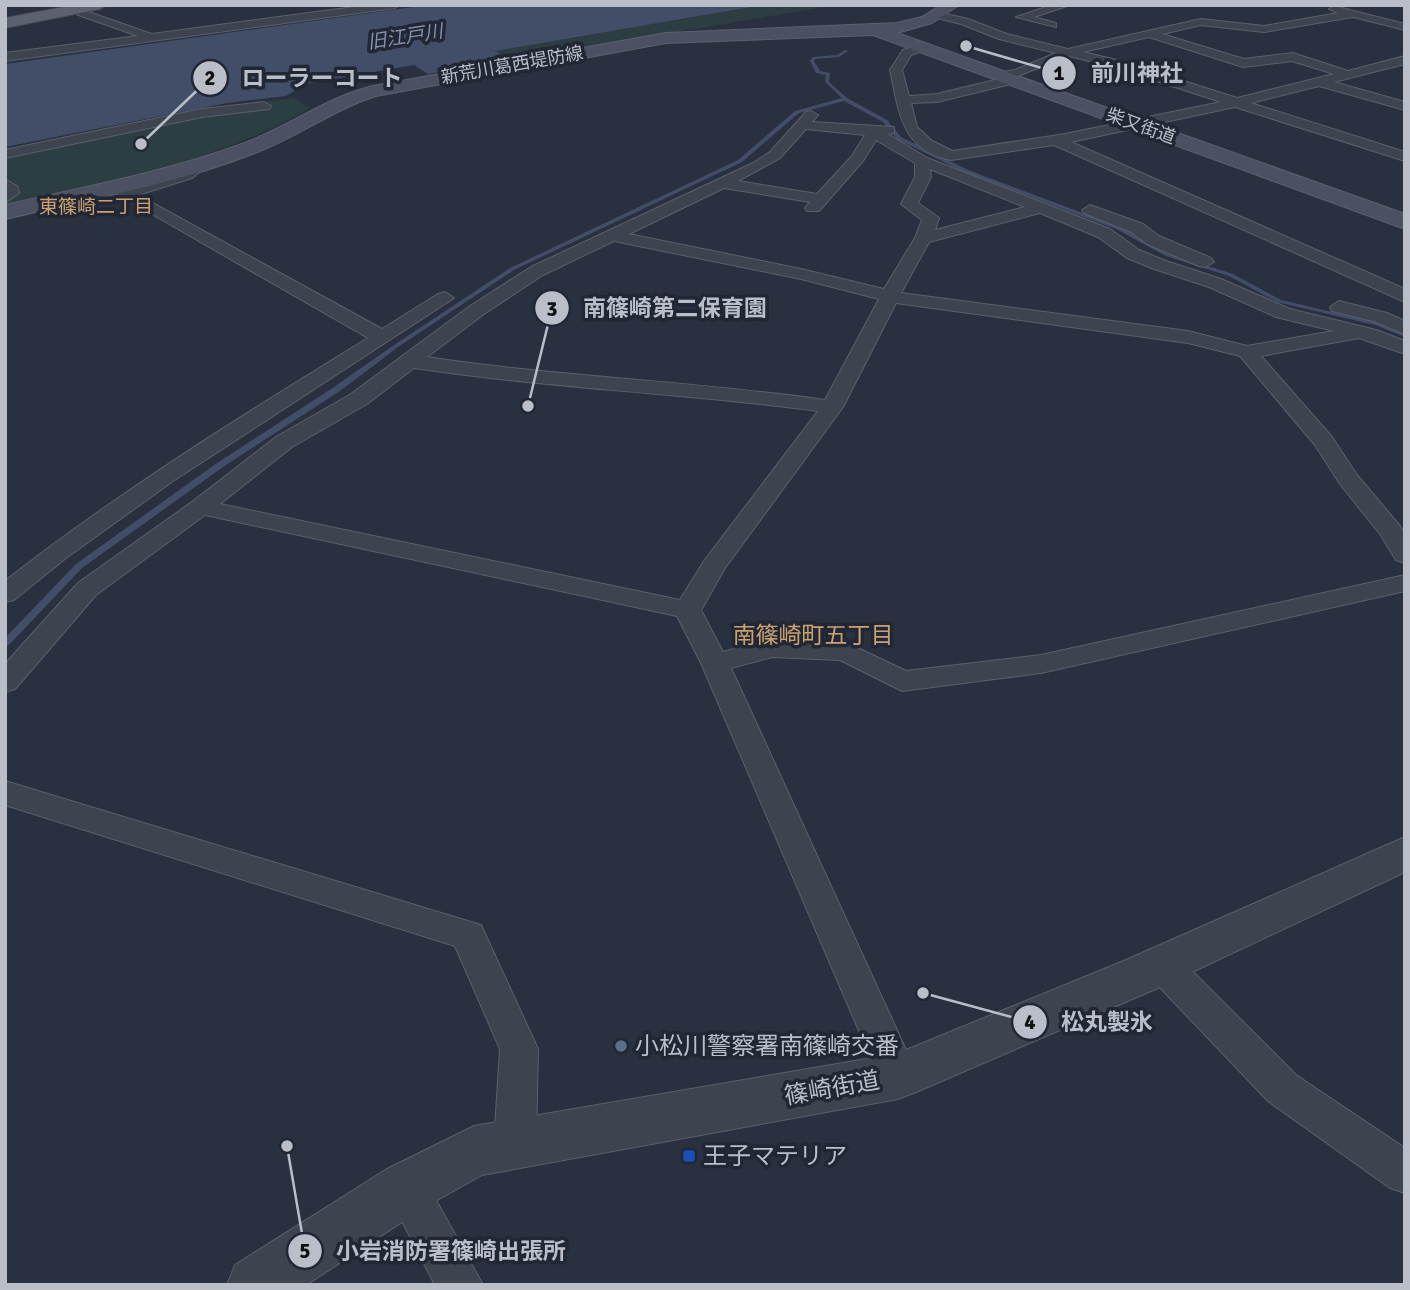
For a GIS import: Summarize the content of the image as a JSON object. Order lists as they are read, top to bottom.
{
  "streets": {
    "main road": ["新荒川葛西堤防線", "柴又街道"],
    "street": ["篠崎街道"]
  },
  "crossings": [
    ["新荒川葛西堤防線", "柴又街道"]
  ],
  "districts": ["東篠崎二丁目", "南篠崎町五丁目"],
  "water": ["旧江戸川"],
  "places": {
    "other": [
      "前川神社",
      "ローラーコート",
      "南篠崎第二保育園",
      "松丸製氷",
      "小松川警察署南篠崎交番",
      "小岩消防署篠崎出張所"
    ],
    "transit": ["王子マテリア"]
  }
}
